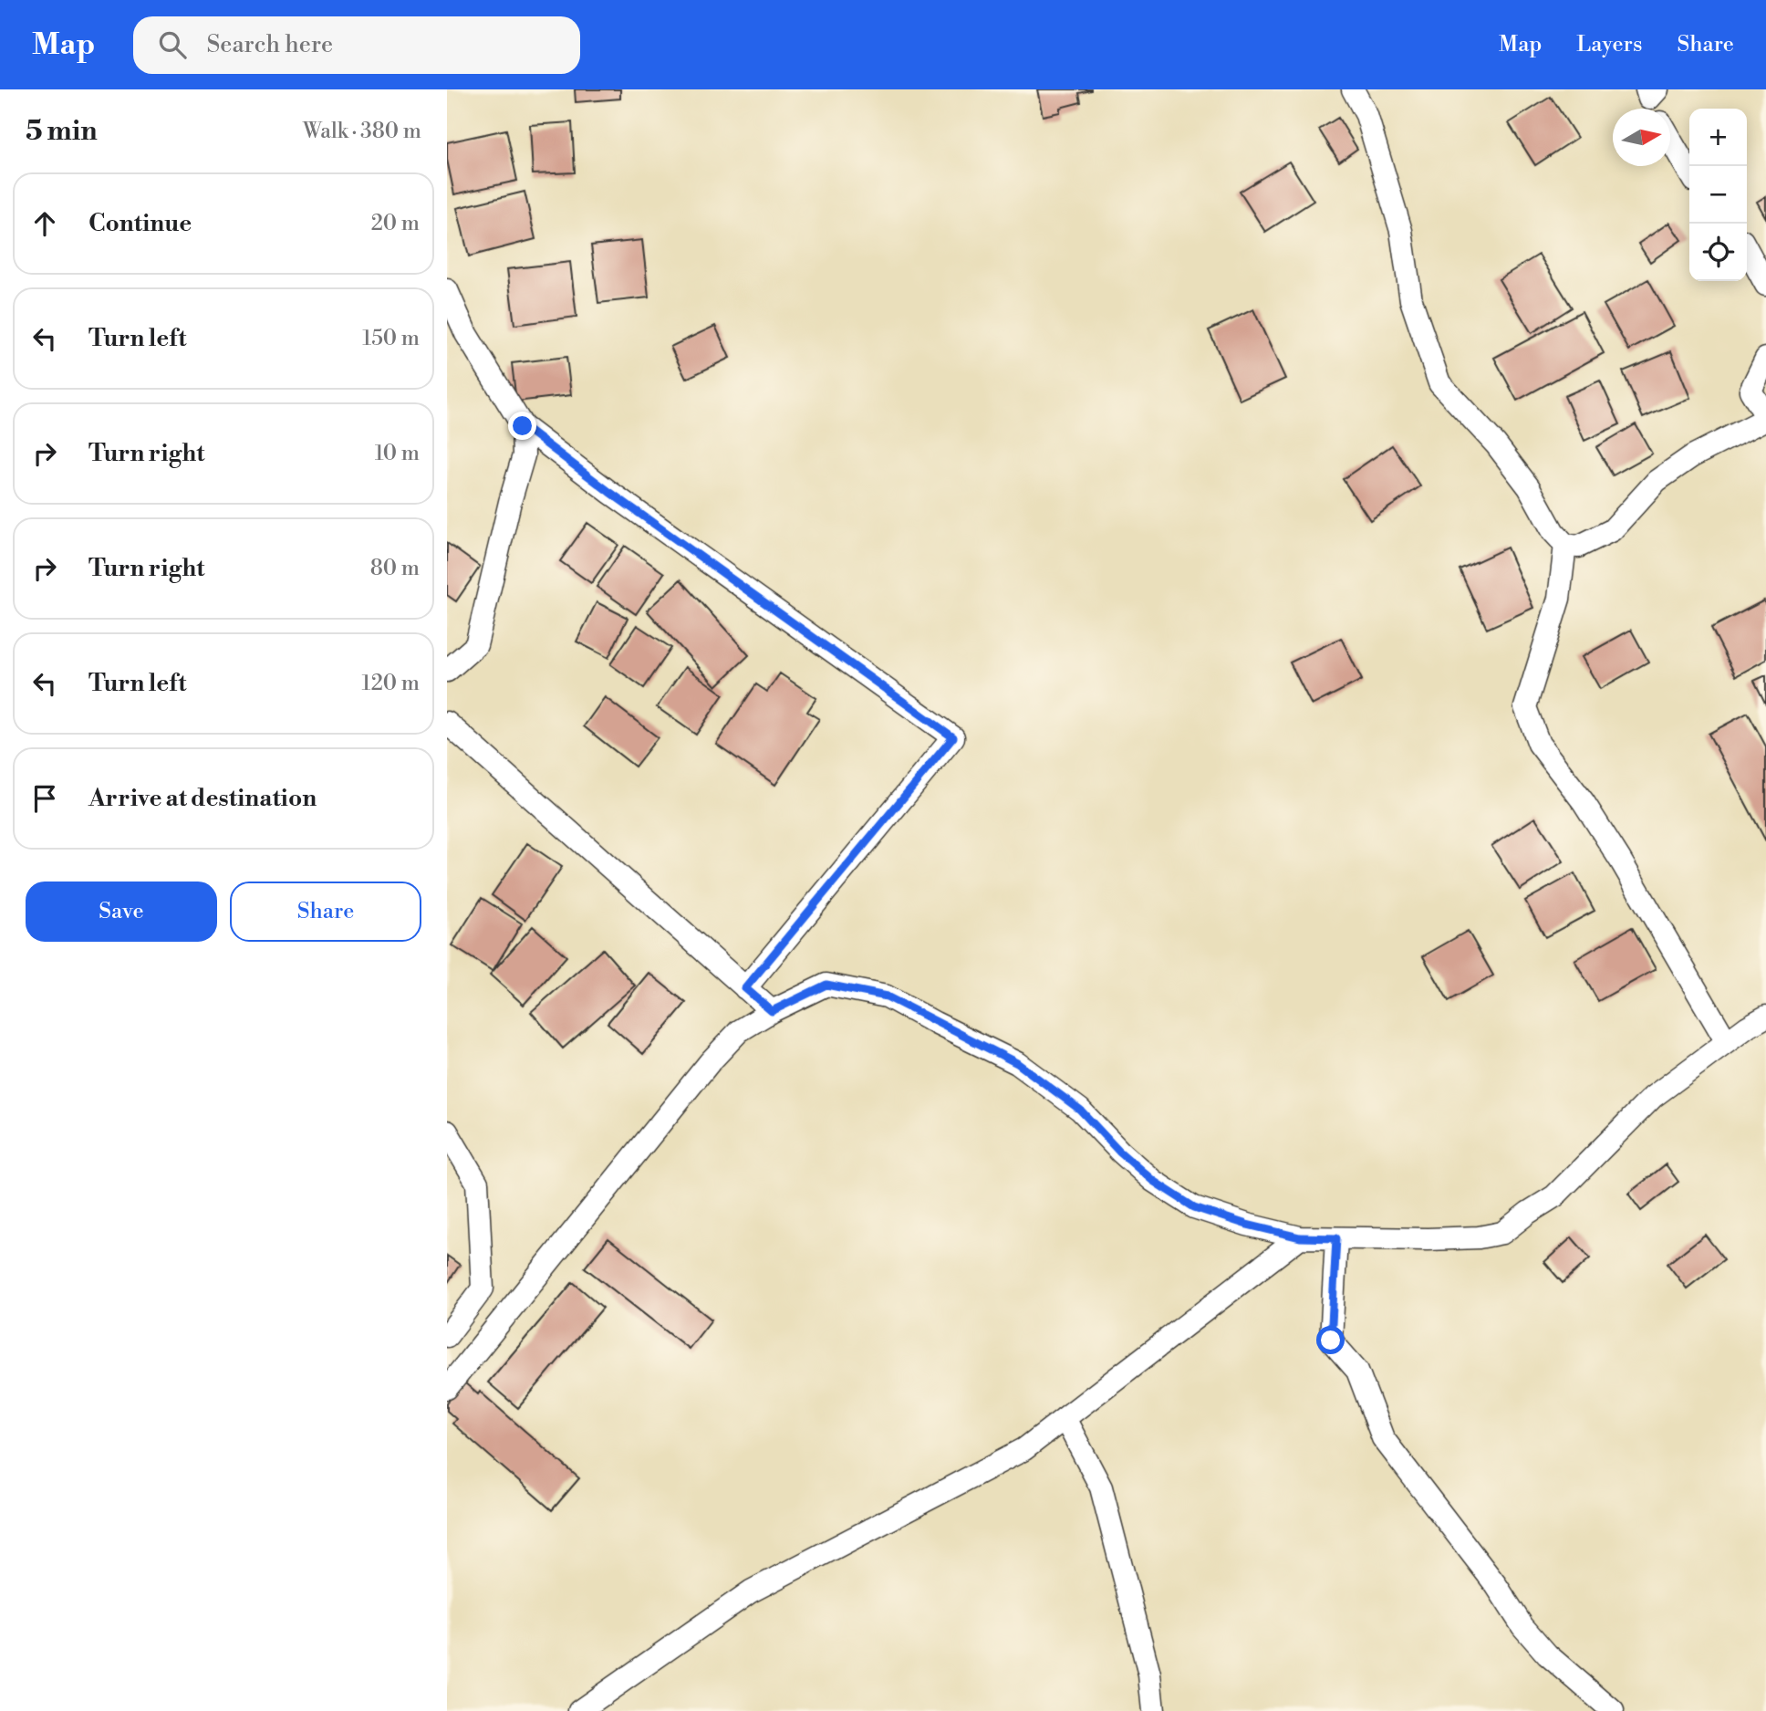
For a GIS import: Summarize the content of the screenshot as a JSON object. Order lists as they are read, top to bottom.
{
  "north": "right",
  "page": {
    "header": "Map",
    "search": "Search here",
    "nav": ["Map", "Layers", "Share"],
    "heading": ["5 min", "Walk · 380 m"],
    "map_buttons": ["+", "−"],
    "list": [
      ["Continue", "20 m"],
      ["Turn left", "150 m"],
      ["Turn right", "10 m"],
      ["Turn right", "80 m"],
      ["Turn left", "120 m"],
      "Arrive at destination"
    ],
    "buttons": ["Save", "Share"]
  }
}
